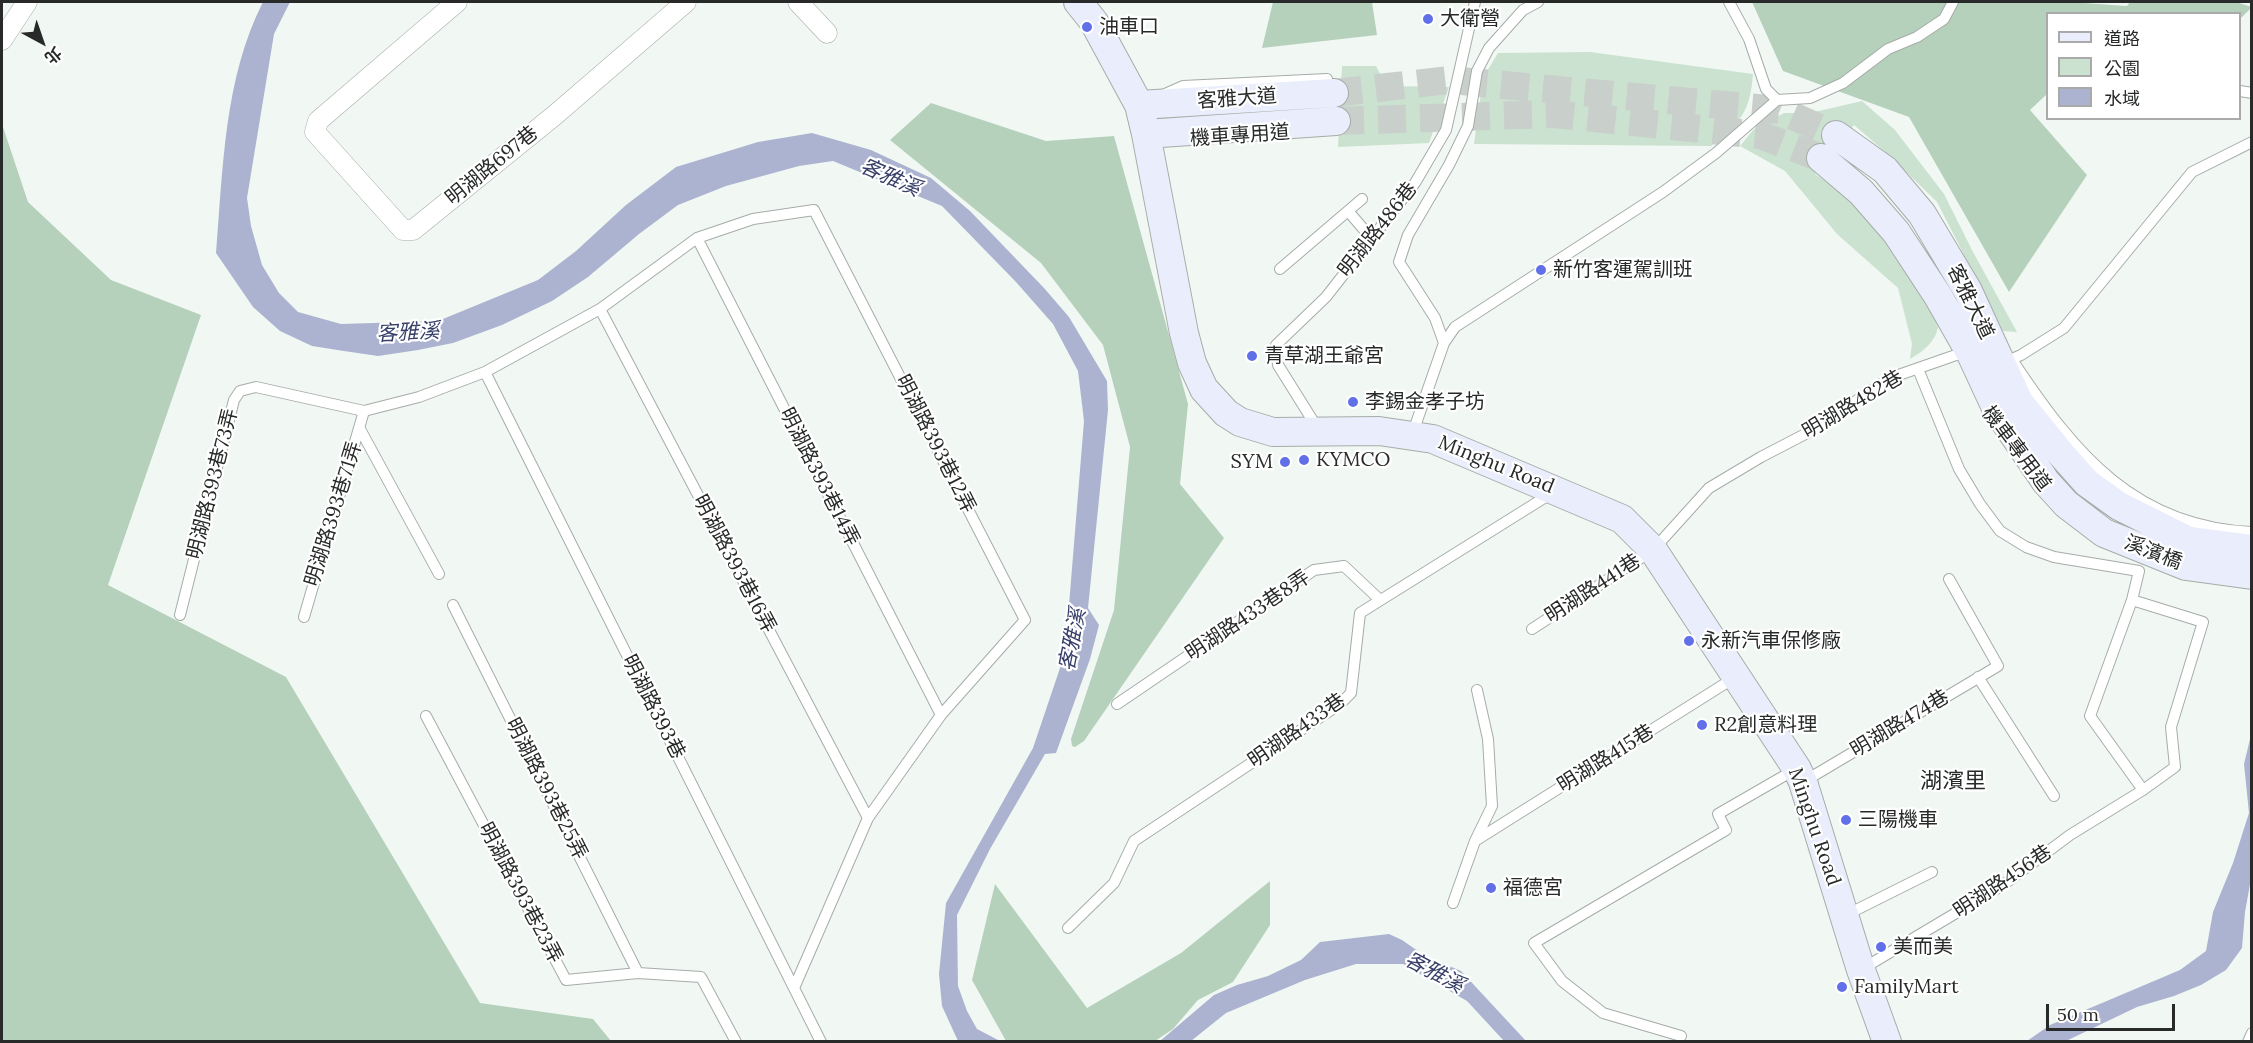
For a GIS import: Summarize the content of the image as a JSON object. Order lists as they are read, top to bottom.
{
  "streets": {
    "main road": ["客雅大道", "Minghu Road", "溪濱橋"],
    "street": ["明湖路697巷"],
    "lane": [
      "機車專用道",
      "明湖路486巷",
      "明湖路482巷",
      "明湖路393巷12弄",
      "明湖路393巷14弄",
      "明湖路393巷73弄",
      "明湖路393巷71弄",
      "明湖路393巷16弄",
      "明湖路441巷",
      "明湖路433巷8弄",
      "明湖路393巷",
      "明湖路474巷",
      "明湖路433巷",
      "明湖路415巷",
      "明湖路393巷25弄",
      "明湖路456巷",
      "明湖路393巷23弄"
    ]
  },
  "crossings": [
    ["客雅大道", "機車專用道"],
    ["客雅大道", "明湖路482巷"],
    ["客雅大道", "Minghu Road"],
    ["客雅大道", "溪濱橋"],
    ["機車專用道", "溪濱橋"],
    ["明湖路486巷", "Minghu Road"],
    ["明湖路482巷", "Minghu Road"],
    ["明湖路482巷", "明湖路441巷"],
    ["明湖路393巷12弄", "明湖路393巷14弄"],
    ["明湖路393巷12弄", "明湖路393巷73弄"],
    ["明湖路393巷12弄", "明湖路393巷16弄"],
    ["明湖路393巷12弄", "明湖路393巷"],
    ["Minghu Road", "明湖路441巷"],
    ["Minghu Road", "明湖路474巷"],
    ["Minghu Road", "明湖路433巷"],
    ["Minghu Road", "明湖路415巷"],
    ["Minghu Road", "明湖路456巷"],
    ["明湖路393巷73弄", "明湖路393巷71弄"],
    ["明湖路393巷73弄", "明湖路393巷"],
    ["明湖路433巷8弄", "明湖路433巷"],
    ["明湖路393巷25弄", "明湖路393巷23弄"]
  ],
  "districts": ["湖濱里"],
  "water": ["客雅溪"],
  "places": [
    "大衛營",
    "油車口",
    "新竹客運駕訓班",
    "青草湖王爺宮",
    "李錫金孝子坊",
    "KYMCO",
    "SYM",
    "永新汽車保修廠",
    "R2創意料理",
    "三陽機車",
    "福德宮",
    "美而美",
    "FamilyMart"
  ],
  "legend": ["道路", "公園", "水域"],
  "scale_bar": "50 m",
  "north": "bottom right"
}
